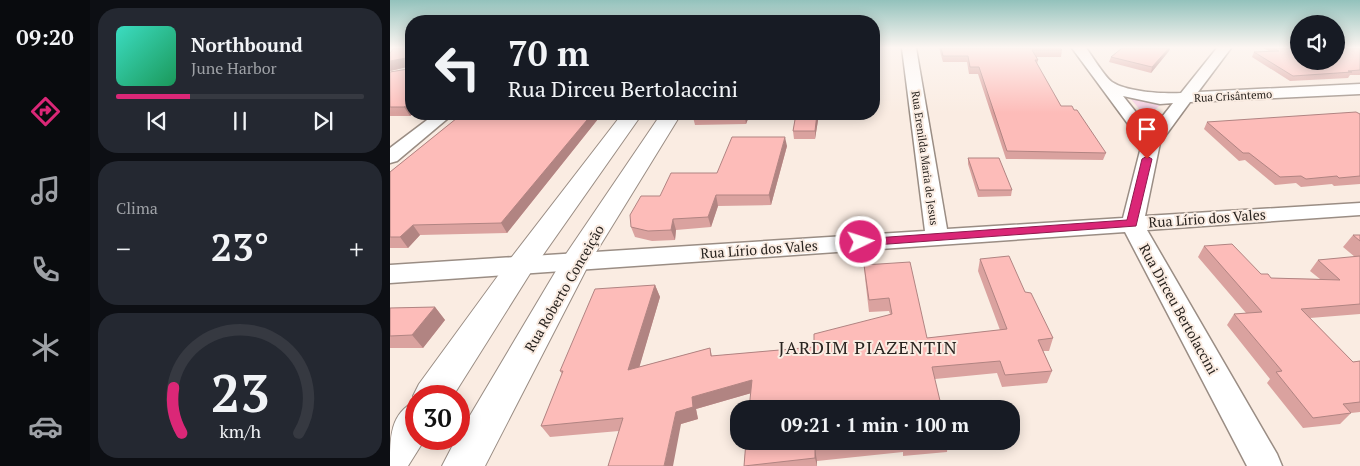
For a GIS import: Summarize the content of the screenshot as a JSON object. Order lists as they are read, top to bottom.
{
  "streets": {
    "street": [
      "Rua Crisântemo",
      "Rua Erenilda Maria de Jesus",
      "Rua Lírio dos Vales",
      "Rua Roberto Conceição",
      "Rua Dirceu Bertolaccini"
    ]
  },
  "crossings": [
    ["Rua Erenilda Maria de Jesus", "Rua Lírio dos Vales"],
    ["Rua Lírio dos Vales", "Rua Roberto Conceição"],
    ["Rua Lírio dos Vales", "Rua Dirceu Bertolaccini"]
  ],
  "districts": ["JARDIM PIAZENTIN"],
  "page": {
    "tabs": "09:20",
    "turn": ["70 m", "Rua Dirceu Bertolaccini"],
    "song": ["Northbound", "June Harbor"],
    "tile": "Clima",
    "heat": ["−", "23°", "+"],
    "limit": "30",
    "trip": "09:21 · 1 min · 100 m",
    "gauge": ["23", "km/h"]
  }
}
